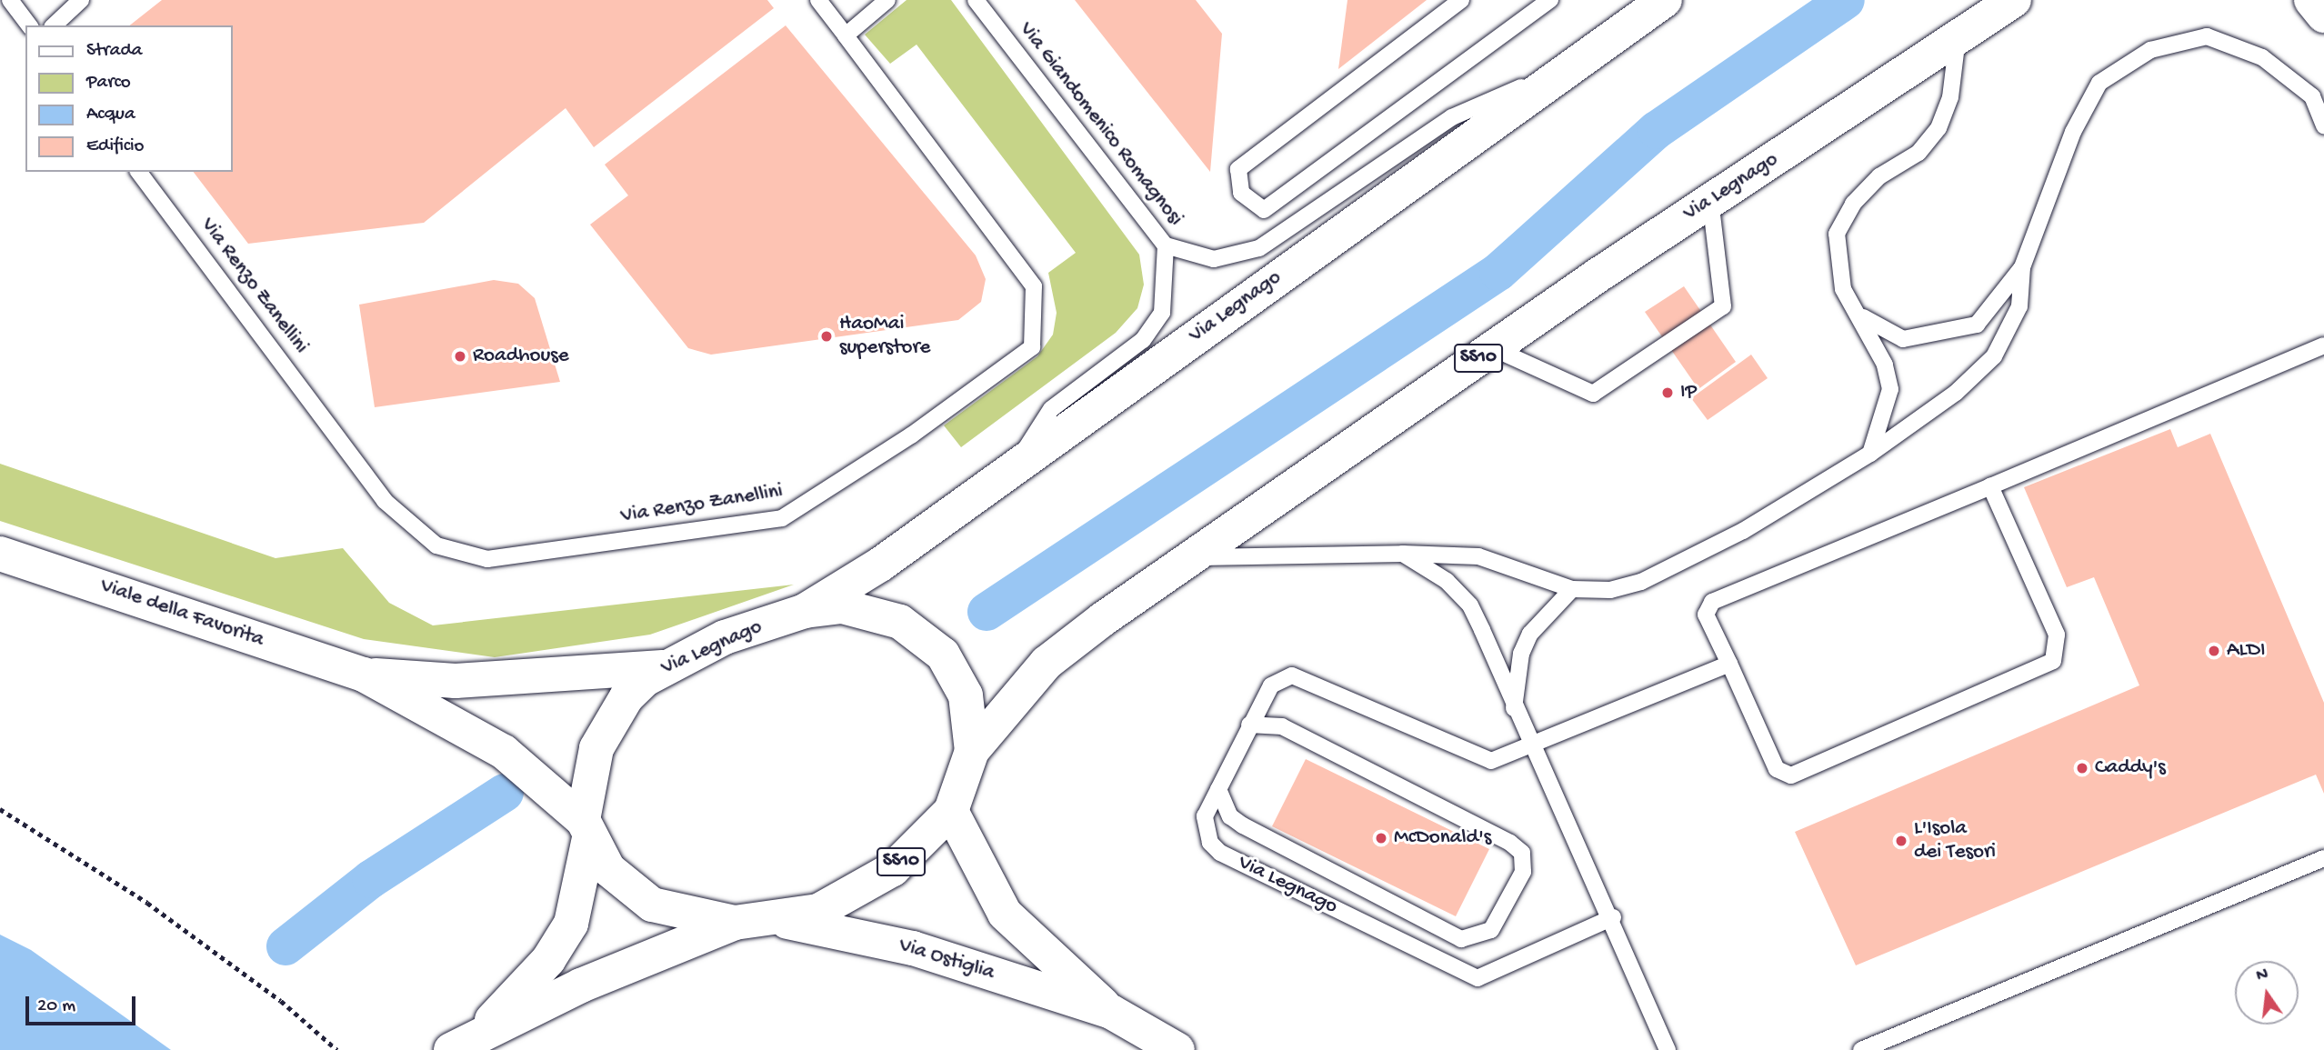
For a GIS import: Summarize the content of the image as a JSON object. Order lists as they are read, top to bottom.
{
  "streets": {
    "main road": [
      "Via Legnago",
      "SS10",
      "Viale della Favorita",
      "Via Ostiglia"
    ],
    "lane": ["Via Giandomenico Romagnosi", "Via Renzo Zanellini"]
  },
  "crossings": [
    ["Via Legnago", "Viale della Favorita"],
    ["Via Legnago", "Via Ostiglia"]
  ],
  "places": [
    "HaoMai superstore",
    "Roadhouse",
    "IP",
    "ALDI",
    "Caddy's",
    "McDonald's",
    "L'Isola dei Tesori"
  ],
  "legend": [
    "Strada",
    "Parco",
    "Acqua",
    "Edificio"
  ],
  "scale_bar": "20 m",
  "north": "top"
}
